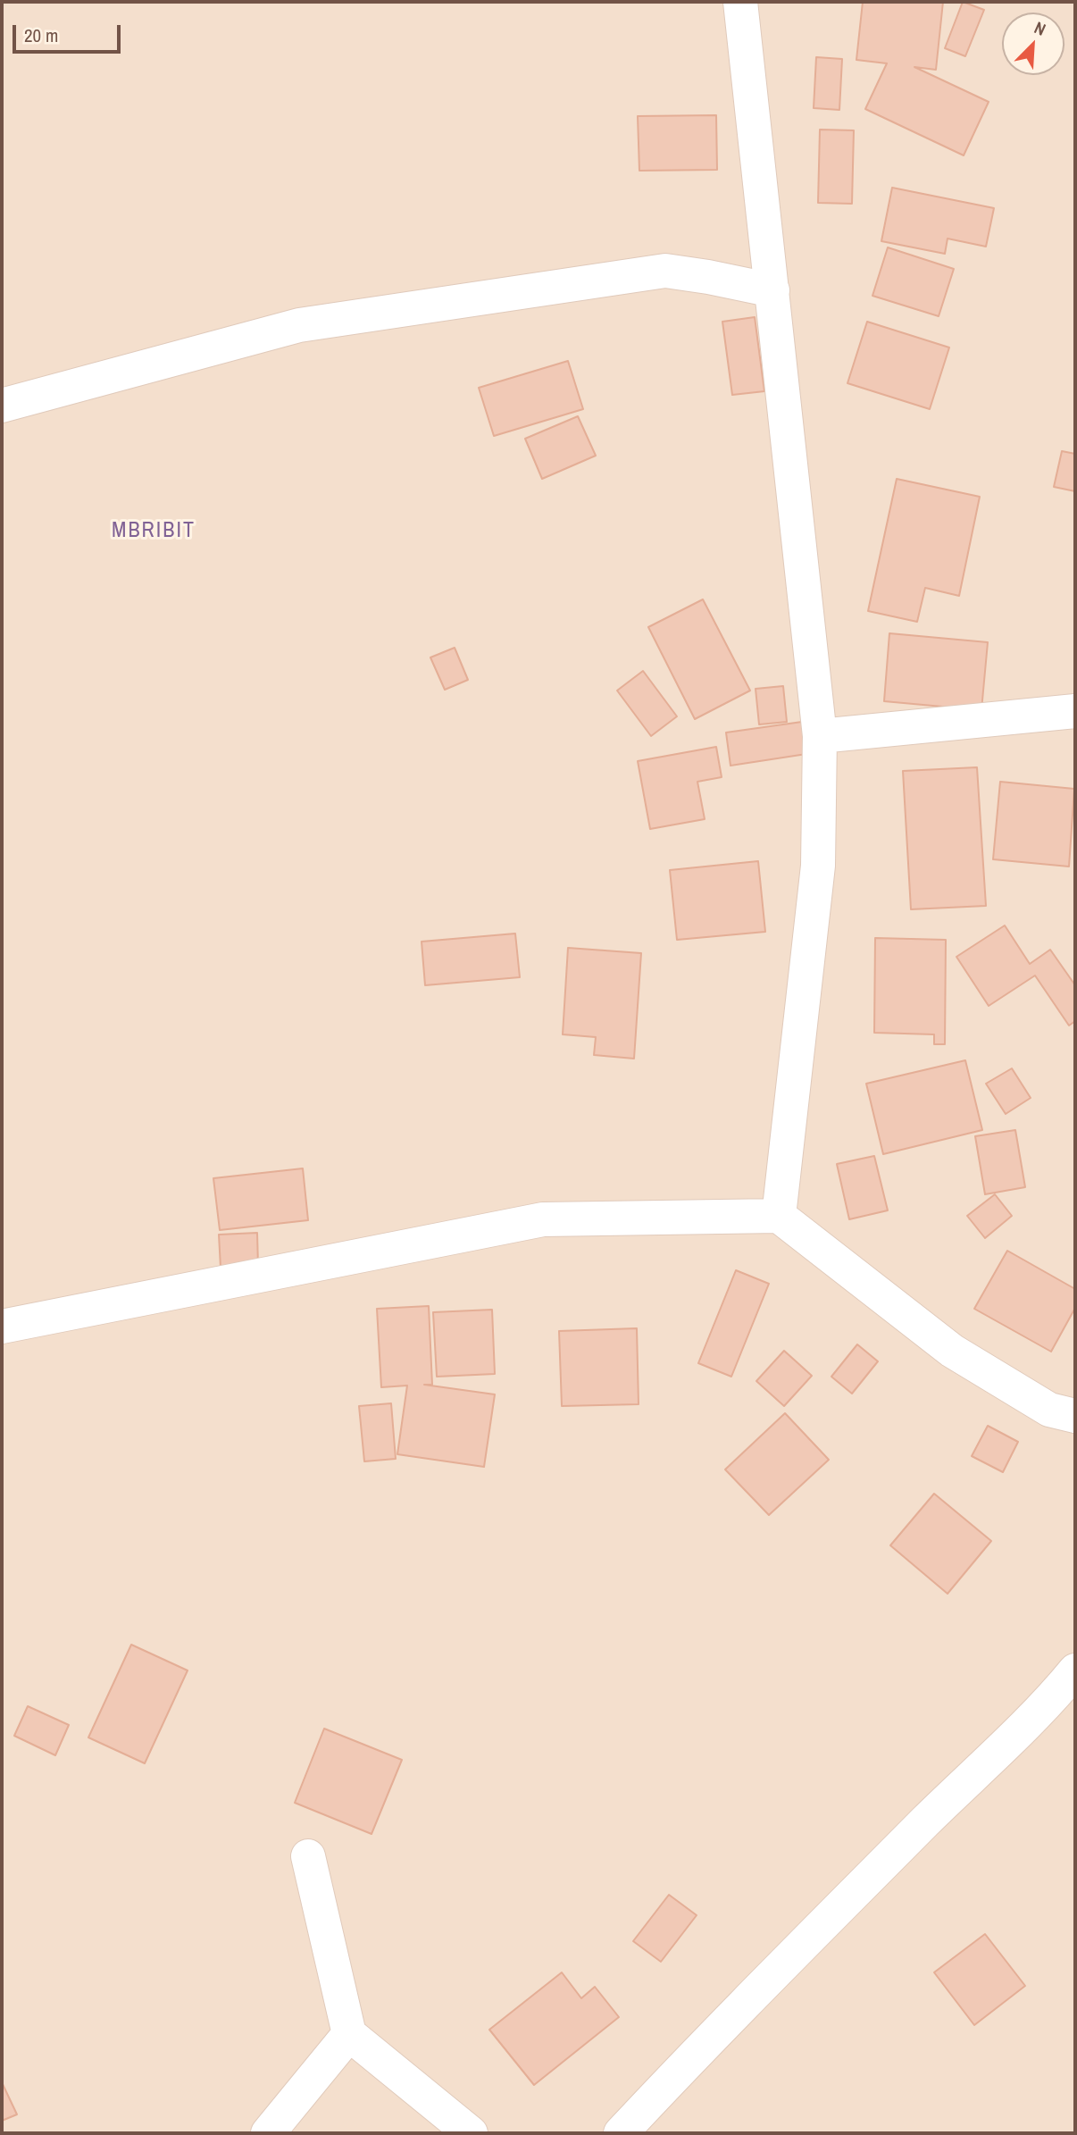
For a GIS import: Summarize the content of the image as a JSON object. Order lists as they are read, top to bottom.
{
  "districts": ["MBRIBIT"],
  "scale_bar": "20 m",
  "north": "top right"
}
